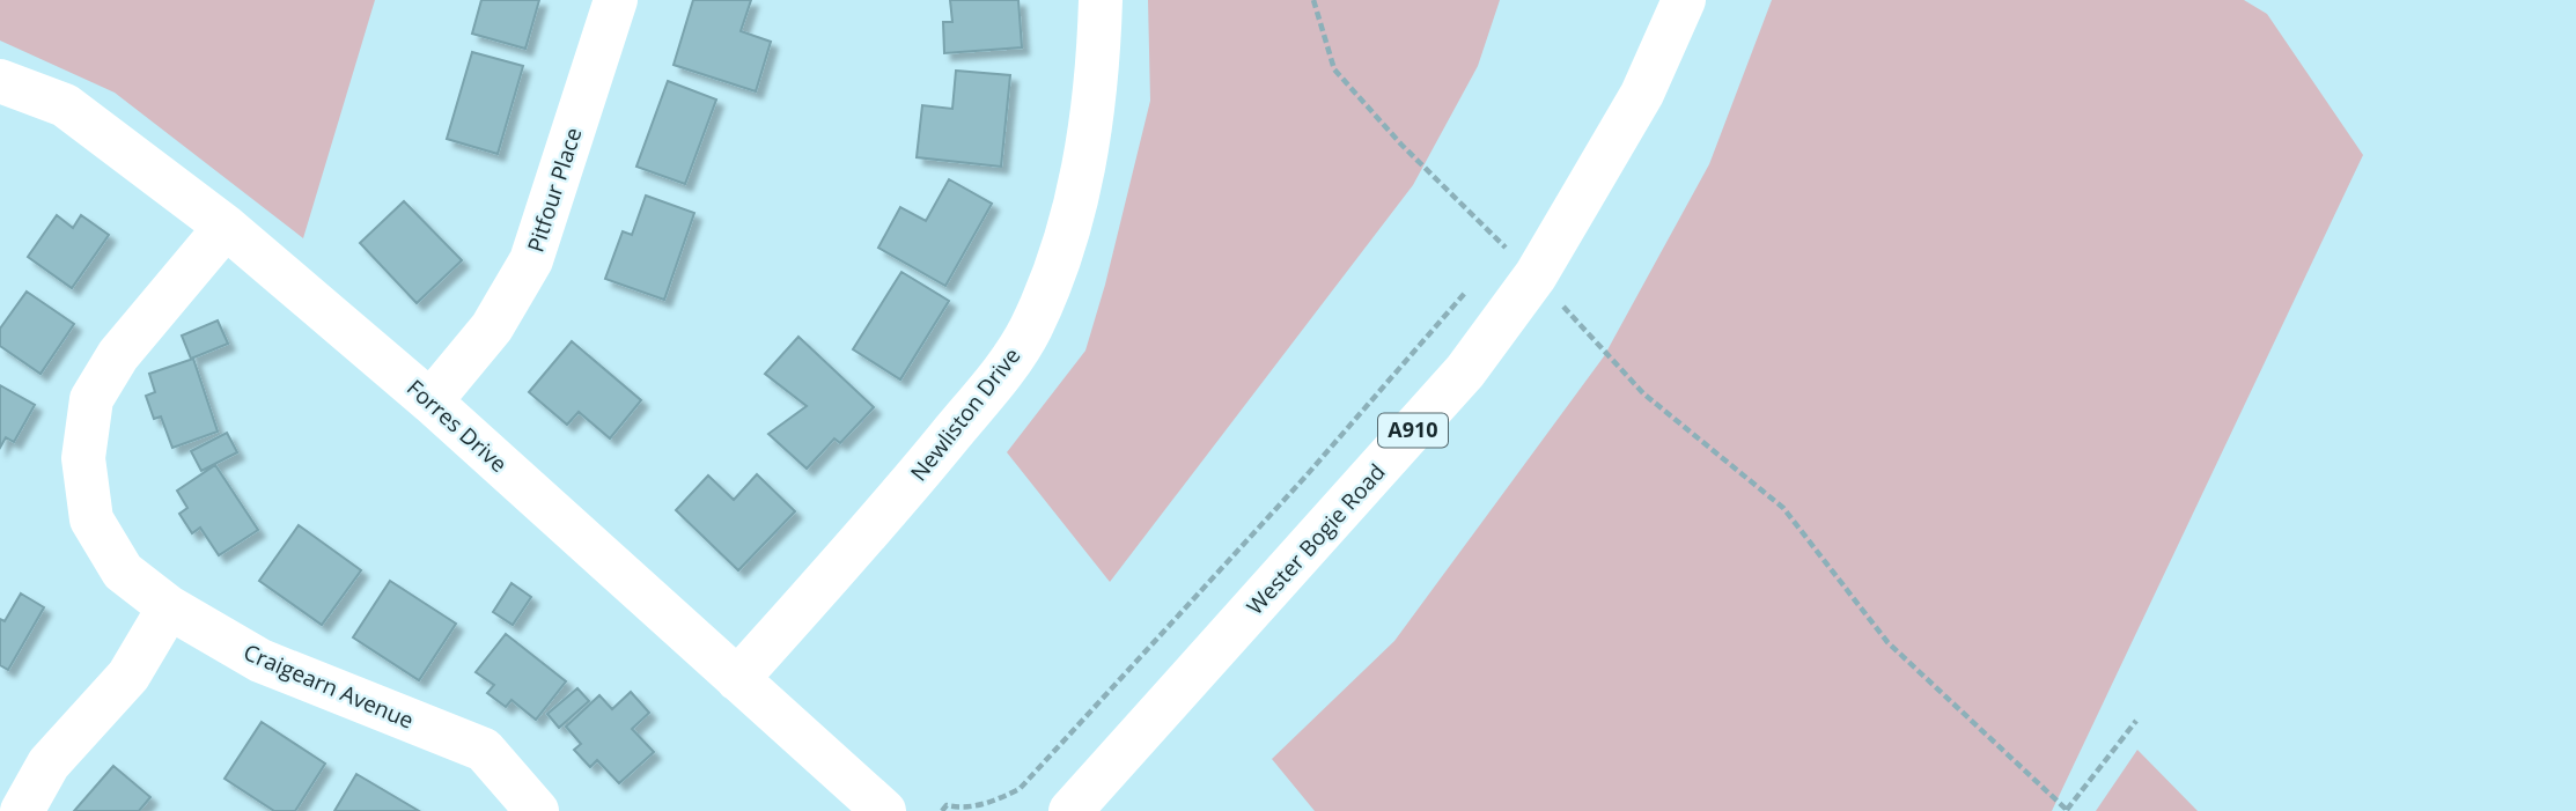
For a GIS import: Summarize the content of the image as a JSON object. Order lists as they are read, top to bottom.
{
  "streets": {
    "street": [
      "Pitfour Place",
      "Newliston Drive",
      "Forres Drive",
      "A910",
      "Wester Bogie Road",
      "Craigearn Avenue"
    ]
  },
  "crossings": [
    ["Pitfour Place", "Forres Drive"],
    ["Newliston Drive", "Forres Drive"],
    ["Forres Drive", "Craigearn Avenue"]
  ]
}
